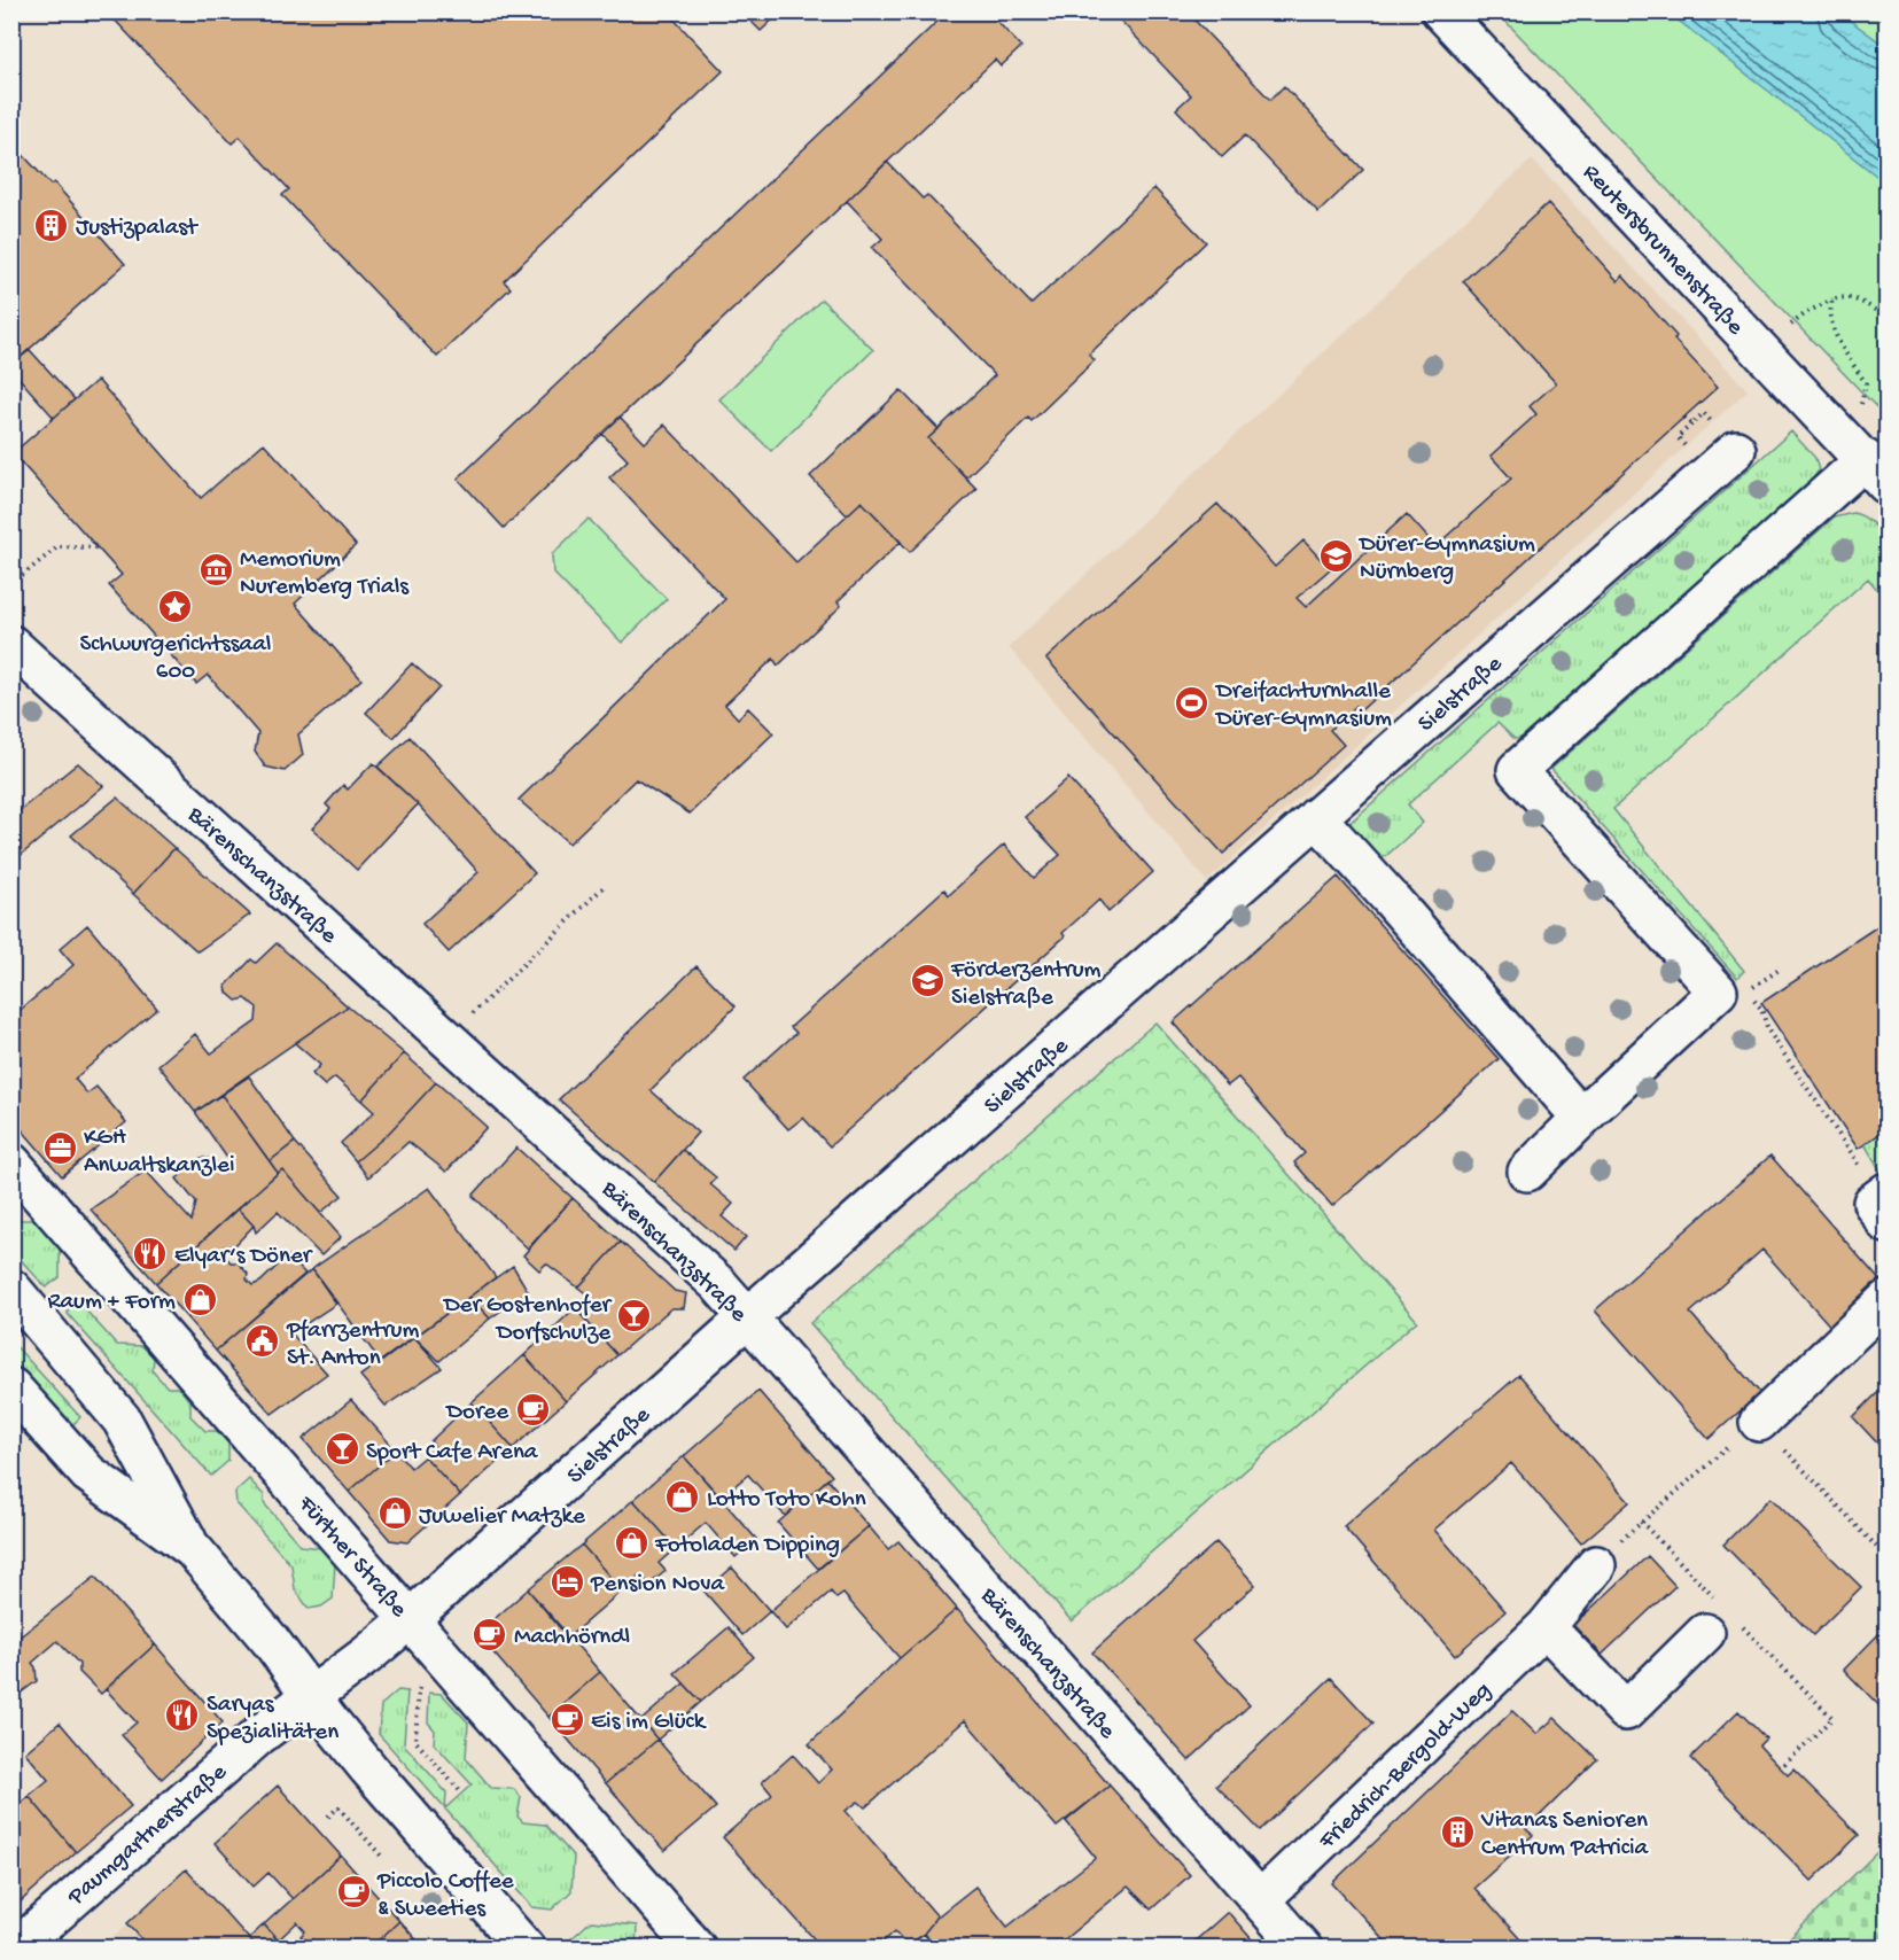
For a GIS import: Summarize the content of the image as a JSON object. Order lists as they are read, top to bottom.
{
  "streets": {
    "street": [
      "Reutersbrunnenstraße",
      "Sielstraße",
      "Bärenschanzstraße",
      "Fürther Straße",
      "Friedrich-Bergold-Weg",
      "Paumgartnerstraße"
    ]
  },
  "crossings": [
    ["Sielstraße", "Bärenschanzstraße"],
    ["Sielstraße", "Fürther Straße"],
    ["Sielstraße", "Paumgartnerstraße"],
    ["Bärenschanzstraße", "Friedrich-Bergold-Weg"]
  ],
  "places": {
    "building": ["Justizpalast", "Vitanas Senioren Centrum Patricia"],
    "school or university": ["Dürer-Gymnasium Nürnberg", "Förderzentrum Sielstraße"],
    "museum": ["Memorium Nuremberg Trials"],
    "place": ["Schwurgerichtssaal 600"],
    "sports": ["Dreifachturnhalle Dürer-Gymnasium"],
    "office": ["KGH Anwaltskanzlei"],
    "restaurant": ["Elyar‘s Döner", "Saryas Spezialitäten"],
    "shop": [
      "Raum + Form",
      "Lotto Toto Kohn",
      "Juwelier Matzke",
      "Fotoladen Dipping"
    ],
    "bar": ["Der Gostenhofer Dorfschulze", "Sport Cafe Arena"],
    "public building": ["Pfarrzentrum St. Anton"],
    "cafe": [
      "Doree",
      "Machhörndl",
      "Eis im Glück",
      "Piccolo Coffee & Sweeties"
    ],
    "hotel": ["Pension Nova"]
  }
}
